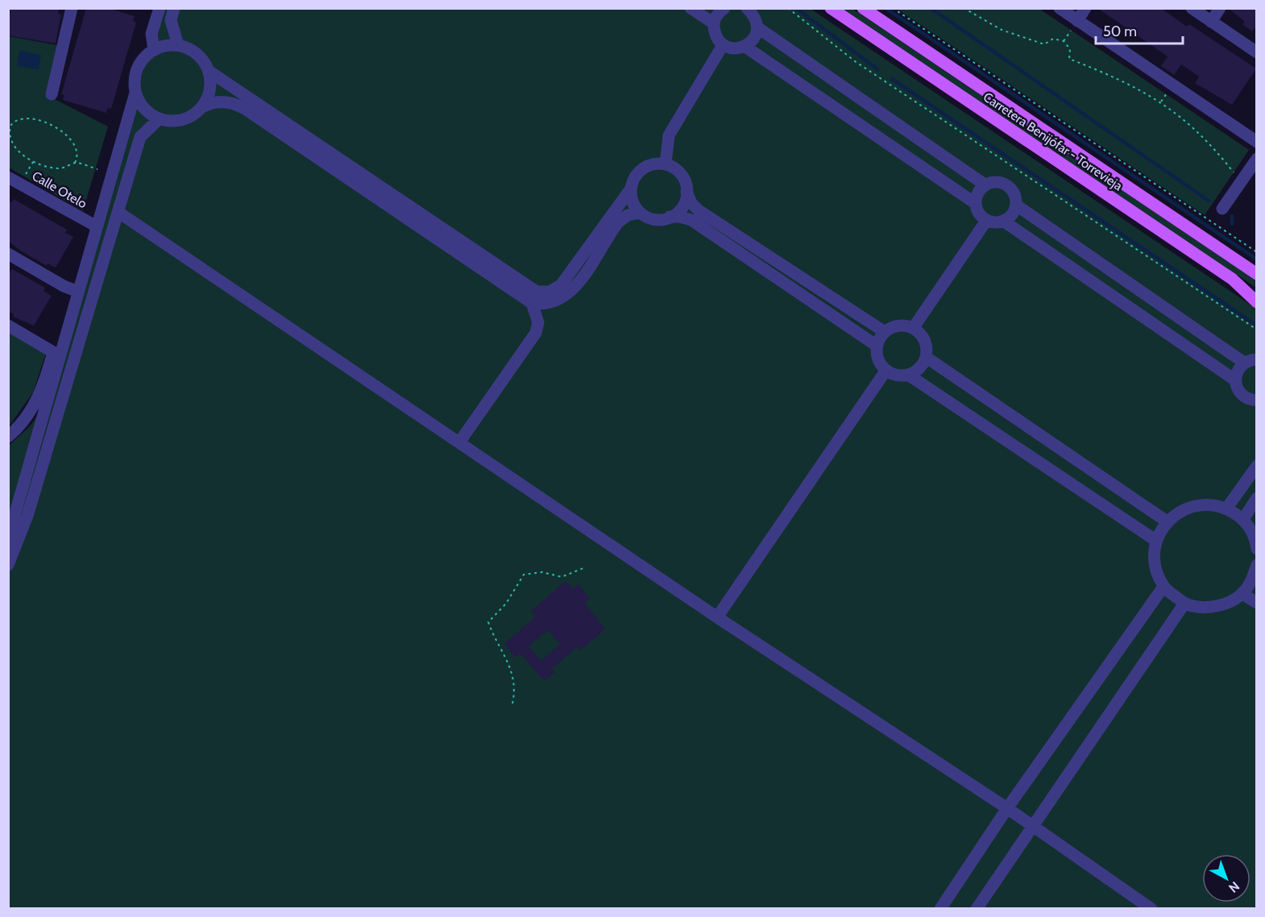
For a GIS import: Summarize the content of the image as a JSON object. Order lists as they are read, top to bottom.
{
  "streets": {
    "main road": ["Carretera Benijófar - Torrevieja"],
    "street": ["Calle Otelo"]
  },
  "scale_bar": "50 m",
  "north": "bottom right"
}
